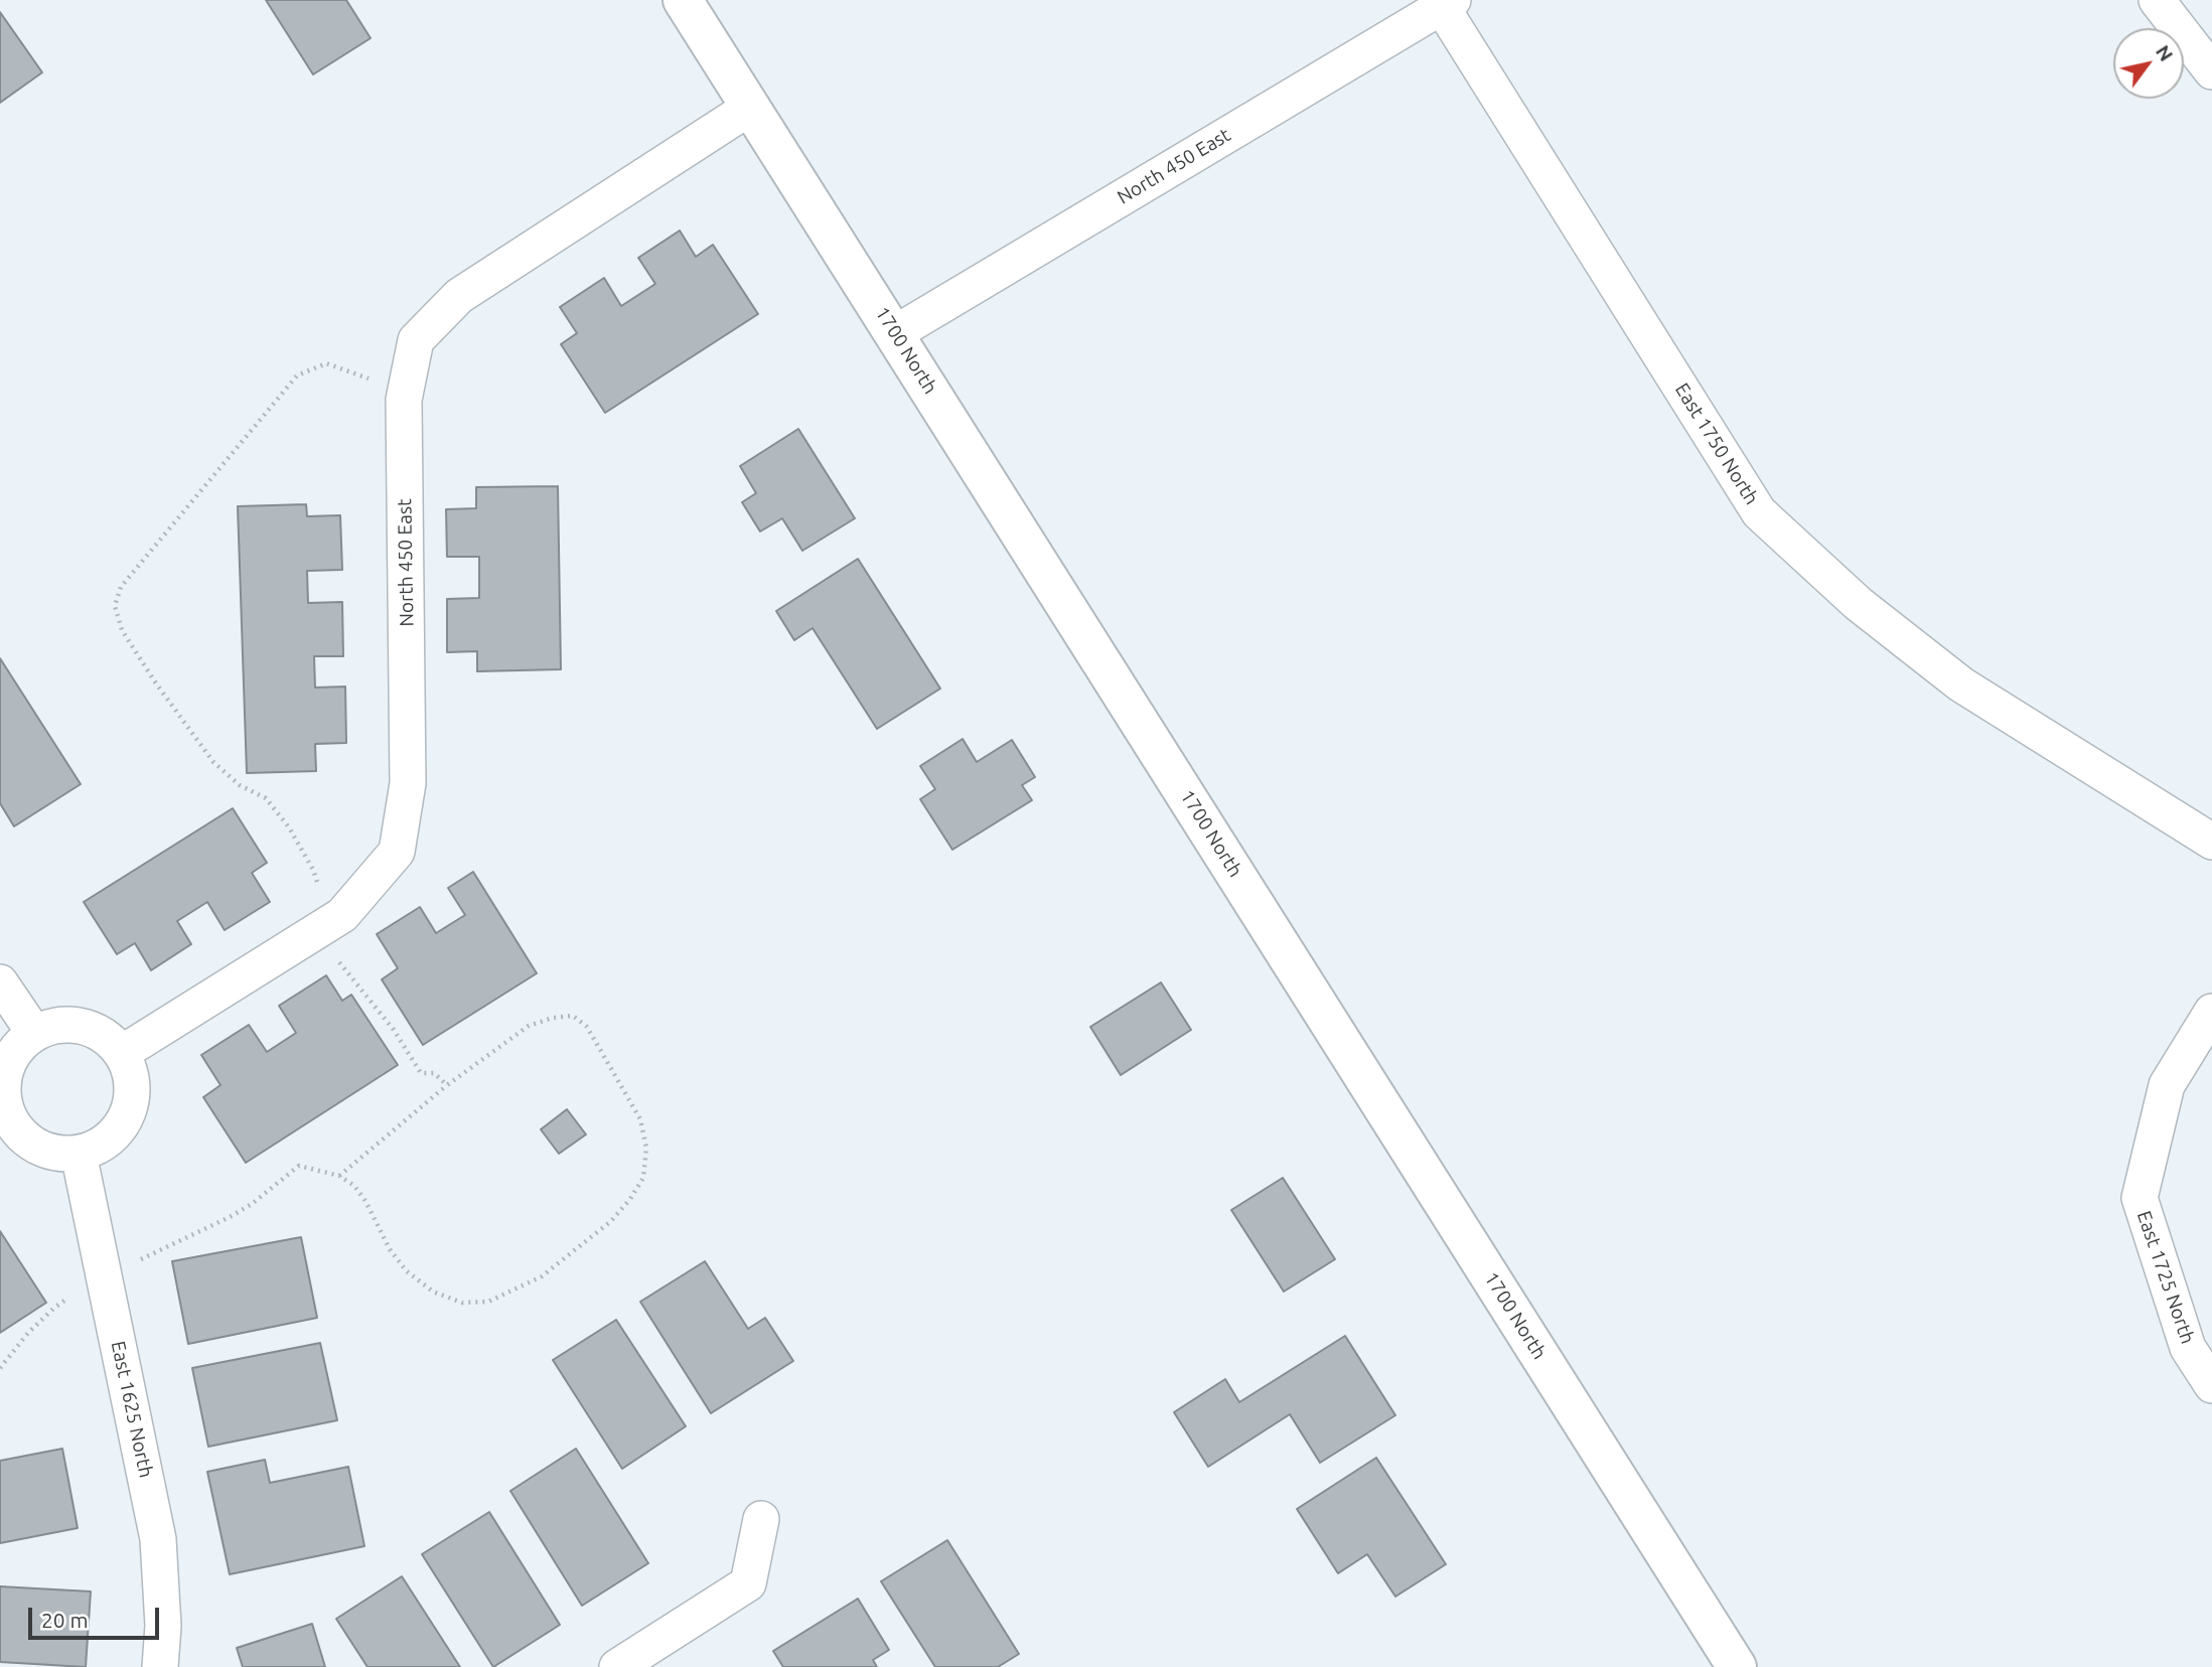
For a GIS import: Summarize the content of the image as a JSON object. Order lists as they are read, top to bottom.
{
  "streets": {
    "street": [
      "North 450 East",
      "1700 North",
      "East 1750 North",
      "East 1725 North",
      "East 1625 North"
    ]
  },
  "crossings": [
    ["North 450 East", "1700 North"],
    ["North 450 East", "East 1750 North"],
    ["North 450 East", "East 1625 North"]
  ],
  "scale_bar": "20 m",
  "north": "top right"
}
